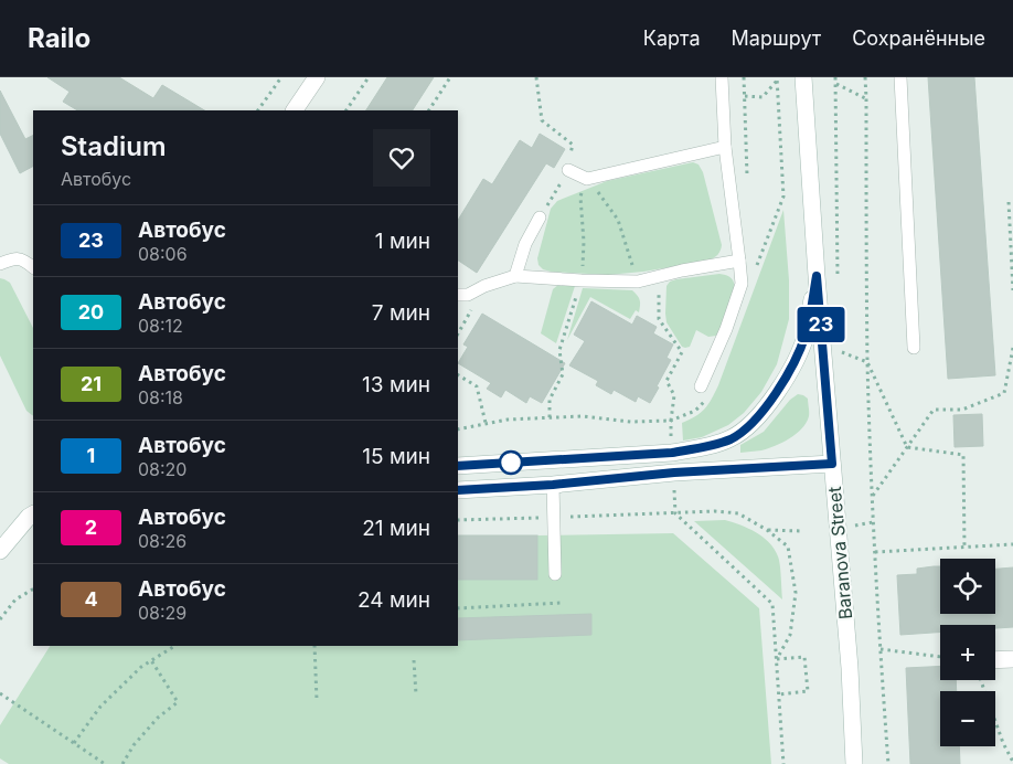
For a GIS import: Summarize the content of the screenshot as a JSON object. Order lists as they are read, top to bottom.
{
  "streets": {
    "main road": ["Baranova Street"]
  },
  "lines": ["bus line 23"],
  "page": {
    "header": "Railo",
    "nav": ["Карта", "Маршрут", "Сохранённые"],
    "on_map": "23",
    "heading": ["Stadium", "Автобус"],
    "list": [
      {
        "mark": "23",
        "name": "Автобус",
        "note": "08:06",
        "value": "1 мин"
      },
      {
        "mark": "20",
        "name": "Автобус",
        "note": "08:12",
        "value": "7 мин"
      },
      {
        "mark": "21",
        "name": "Автобус",
        "note": "08:18",
        "value": "13 мин"
      },
      {
        "mark": "1",
        "name": "Автобус",
        "note": "08:20",
        "value": "15 мин"
      },
      {
        "mark": "2",
        "name": "Автобус",
        "note": "08:26",
        "value": "21 мин"
      },
      {
        "mark": "4",
        "name": "Автобус",
        "note": "08:29",
        "value": "24 мин"
      }
    ],
    "map_buttons": ["+", "−"]
  }
}
